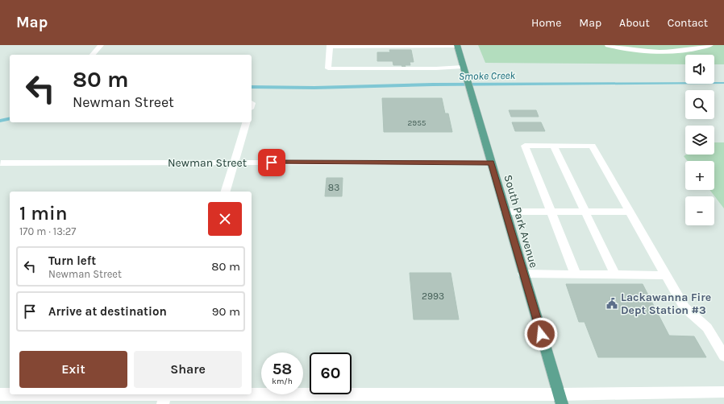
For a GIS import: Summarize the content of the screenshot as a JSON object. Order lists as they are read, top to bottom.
{
  "streets": {
    "main road": ["South Park Avenue"],
    "street": ["Newman Street"]
  },
  "crossings": [
    ["Newman Street", "South Park Avenue"]
  ],
  "water": ["Smoke Creek"],
  "places": {
    "public building": ["Lackawanna Fire Dept Station #3"]
  },
  "house_numbers": ["2955", "83", "2993"],
  "page": {
    "header": "Map",
    "nav": [
      "Home",
      "Map",
      "About",
      "Contact"
    ],
    "map_buttons": ["+", "−"],
    "turn": ["80 m", "Newman Street"],
    "heading": ["1 min", "170 m · 13:27"],
    "list": [
      {
        "name": "Turn left",
        "note": "Newman Street",
        "value": "80 m"
      },
      {
        "name": "Arrive at destination",
        "value": "90 m"
      }
    ],
    "buttons": ["Exit", "Share"],
    "speed": "58 km/h",
    "limit": "60"
  }
}
